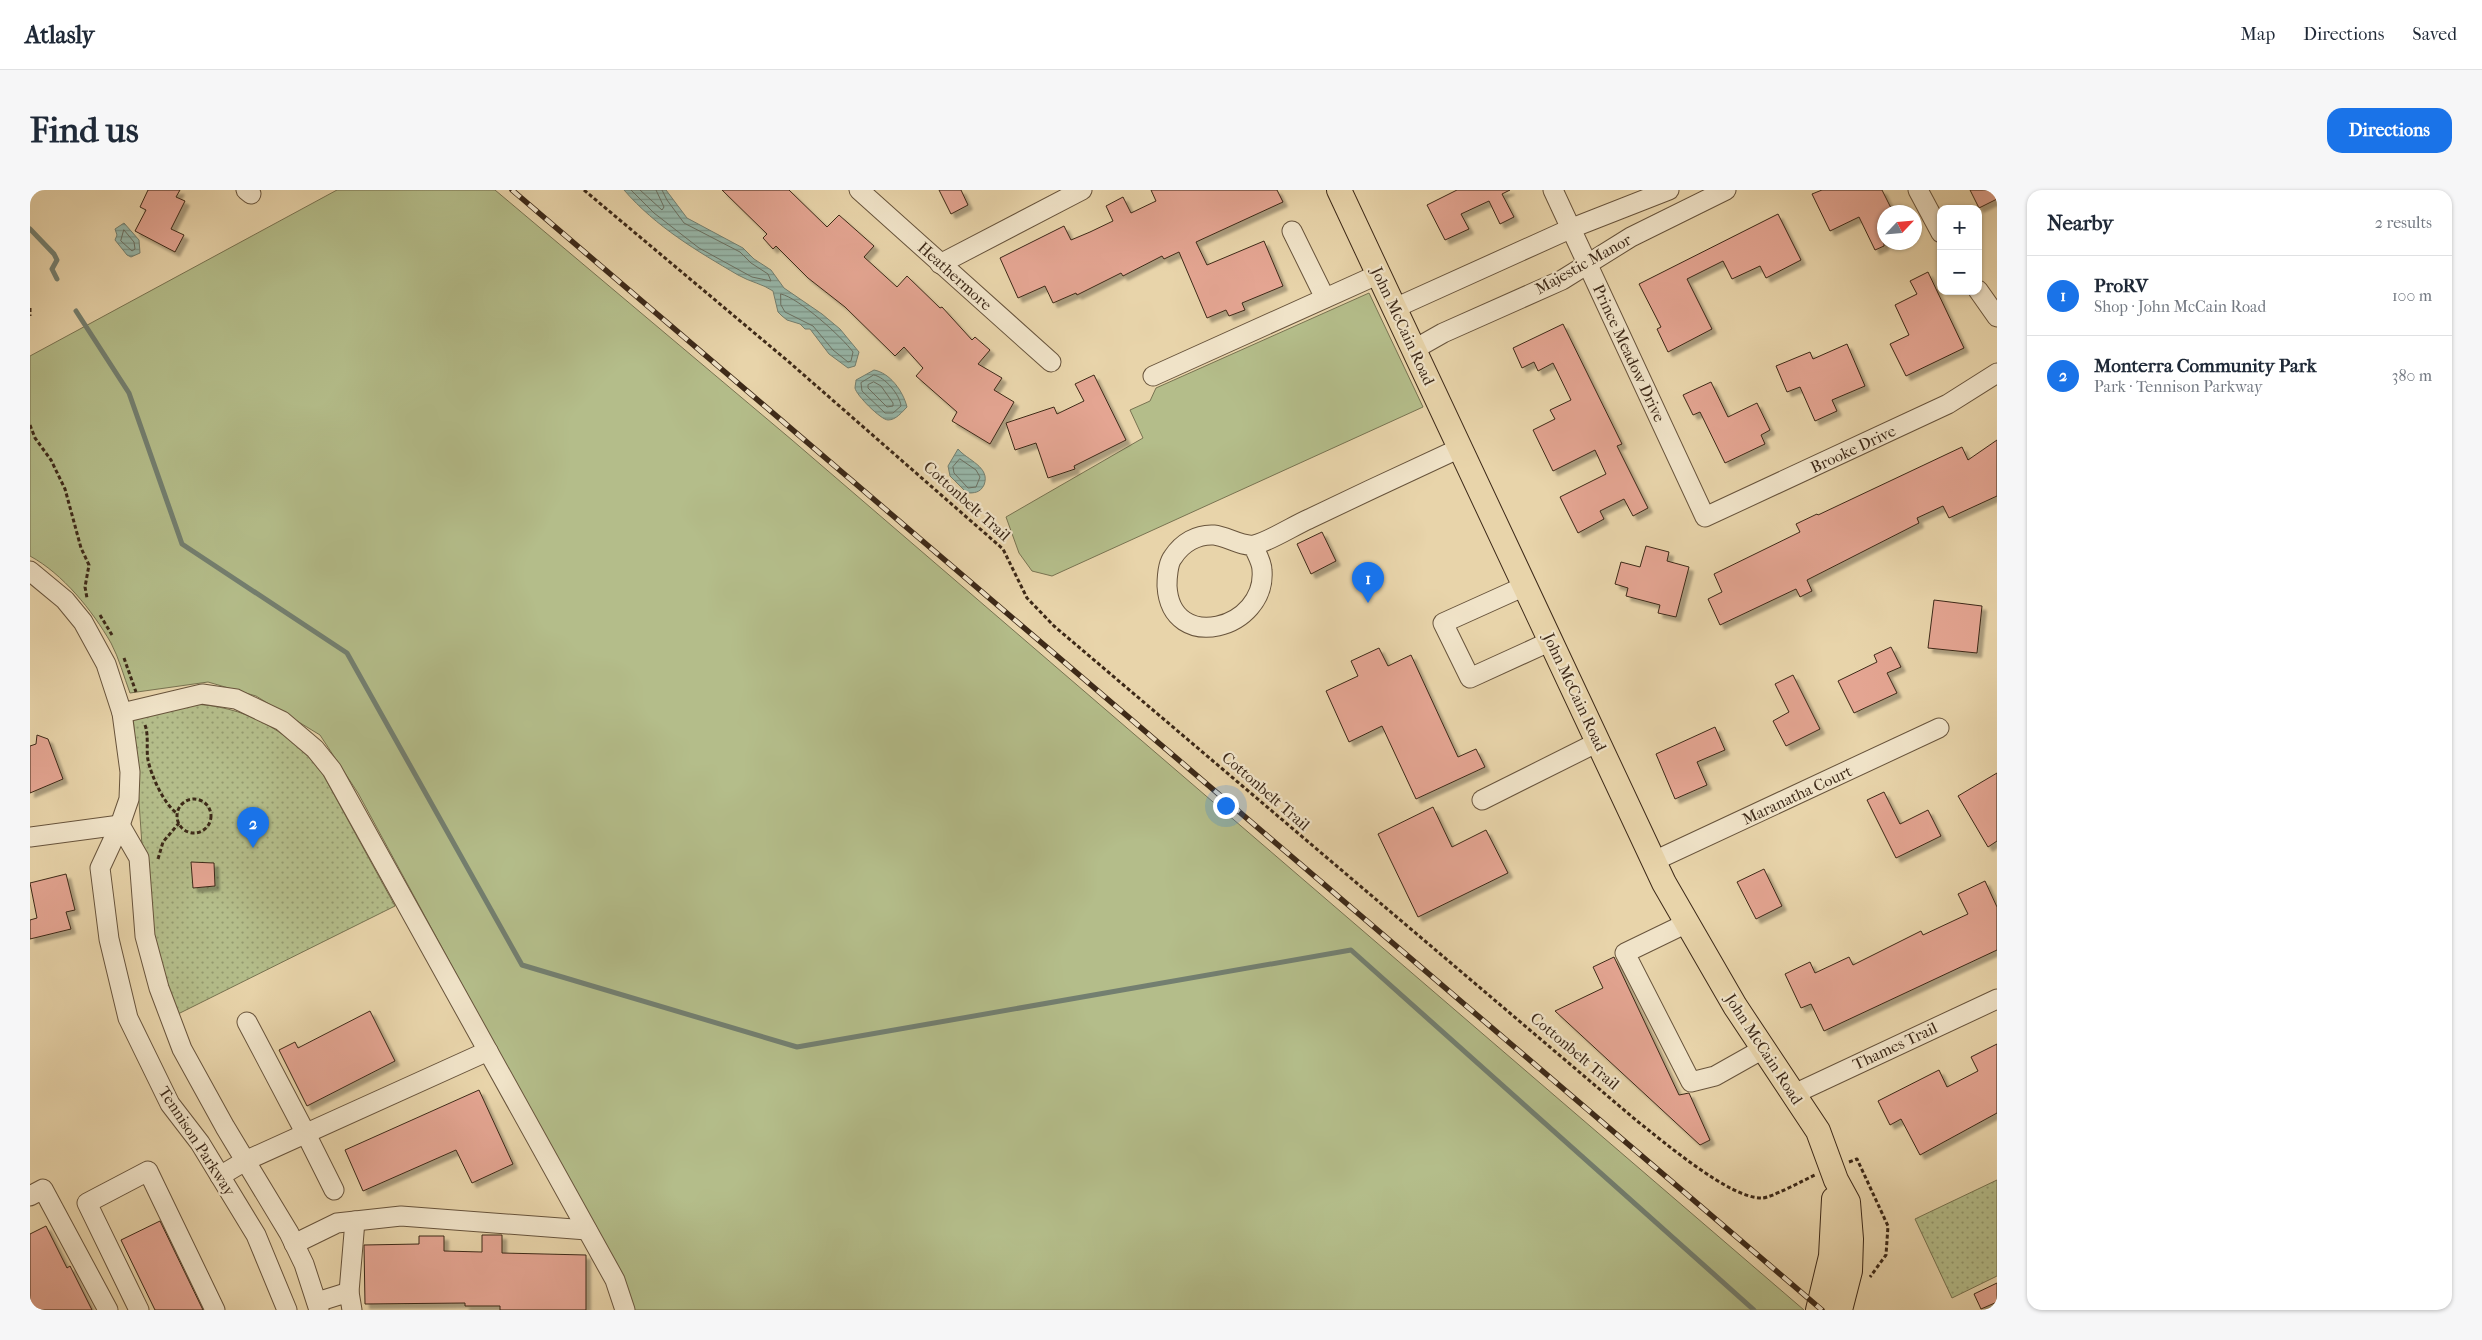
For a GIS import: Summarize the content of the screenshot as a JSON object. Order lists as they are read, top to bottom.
{
  "streets": {
    "main road": ["John McCain Road"],
    "street": [
      "Majestic Manor",
      "Heathermore",
      "Prince Meadow Drive",
      "Brooke Drive",
      "Maranatha Court",
      "Thames Trail",
      "Tennison Parkway"
    ],
    "path": ["Cottonbelt Trail"]
  },
  "crossings": [
    ["Majestic Manor", "John McCain Road"],
    ["Majestic Manor", "Prince Meadow Drive"],
    ["John McCain Road", "Cottonbelt Trail"],
    ["John McCain Road", "Maranatha Court"],
    ["John McCain Road", "Thames Trail"],
    ["Prince Meadow Drive", "Brooke Drive"]
  ],
  "north": "top right",
  "page": {
    "header": "Atlasly",
    "nav": ["Map", "Directions", "Saved"],
    "buttons": "Directions",
    "title": "Find us",
    "heading": ["Nearby", "2 results"],
    "map_buttons": ["+", "−"],
    "list": [
      {
        "mark": "1",
        "name": "ProRV",
        "note": "Shop · John McCain Road",
        "value": "100 m"
      },
      {
        "mark": "2",
        "name": "Monterra Community Park",
        "note": "Park · Tennison Parkway",
        "value": "380 m"
      }
    ],
    "pins": ["1", "2"]
  }
}
